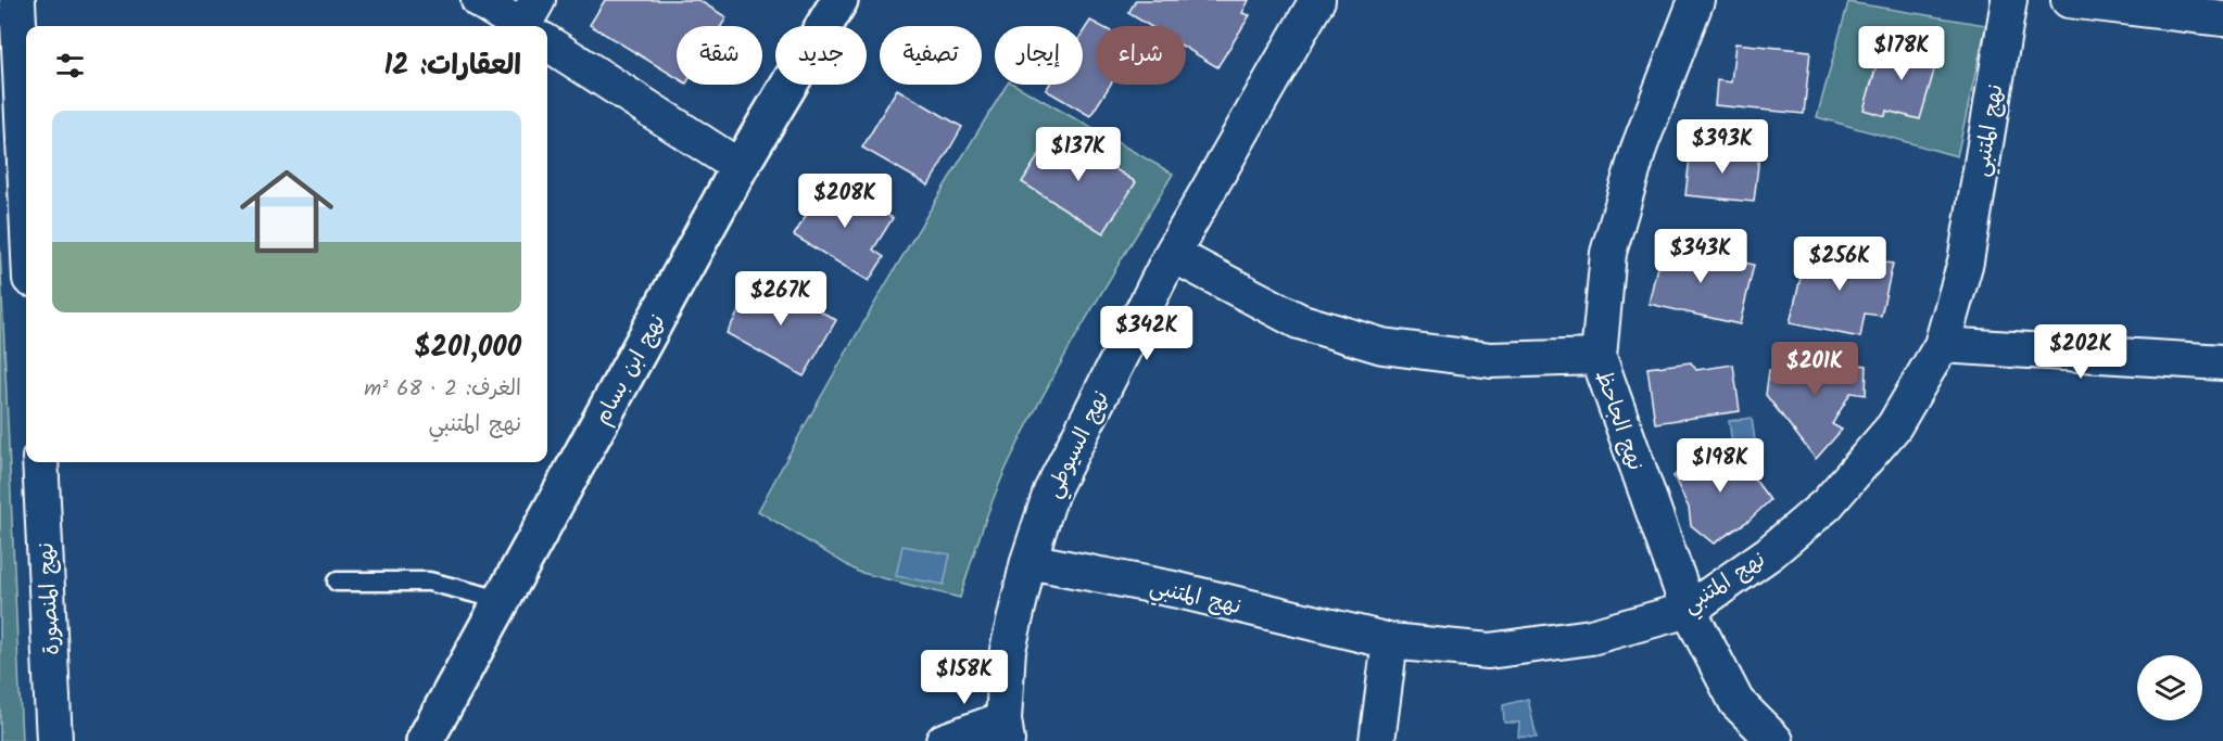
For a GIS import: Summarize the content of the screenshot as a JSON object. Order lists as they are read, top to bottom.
{
  "streets": {
    "street": [
      "نهج المتنبي",
      "نهج ابن بسام",
      "نهج الجاحظ",
      "نهج السيوطي",
      "نهج المنصورة"
    ]
  },
  "crossings": [
    ["نهج المتنبي", "نهج الجاحظ"],
    ["نهج المتنبي", "نهج السيوطي"]
  ],
  "page": {
    "price": [
      "$178K",
      "$393K",
      "$137K",
      "$208K",
      "$343K",
      "$256K",
      "$267K",
      "$342K",
      "$202K",
      "$201K",
      "$198K",
      "$158K"
    ],
    "chip": [
      "شراء",
      "إيجار",
      "تصفية",
      "جديد",
      "شقة"
    ],
    "heading": "العقارات: 12",
    "list": [
      {
        "name": "$201,000",
        "note": "الغرف: 2 · 68 m² · نهج المتنبي"
      }
    ]
  }
}
